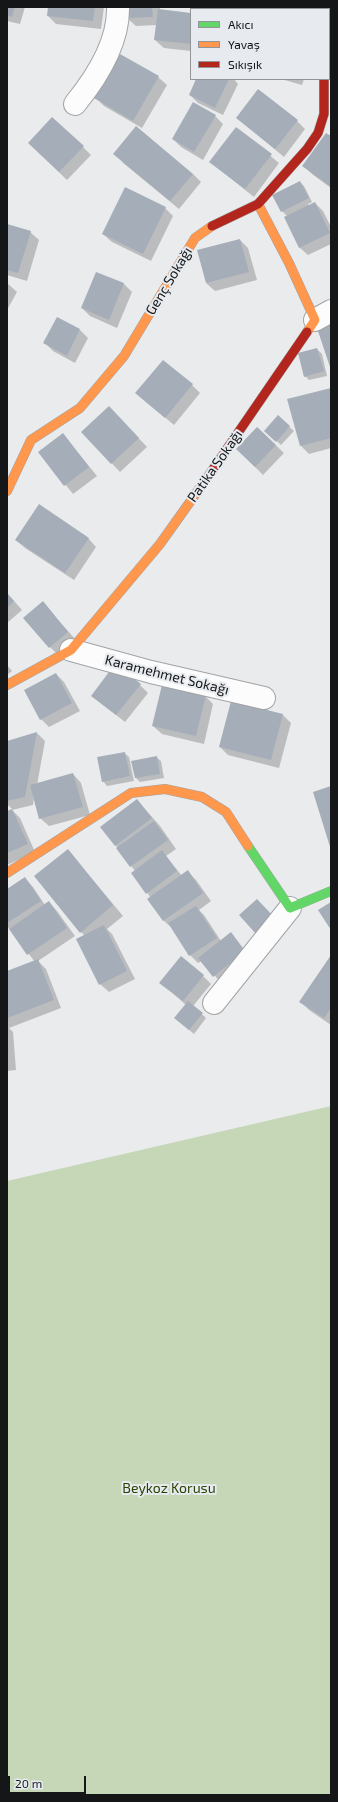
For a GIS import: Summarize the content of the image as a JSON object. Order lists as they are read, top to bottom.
{
  "streets": {
    "street": ["Genç Sokağı", "Patika Sokağı", "Karamehmet Sokağı"]
  },
  "crossings": [
    ["Genç Sokağı", "Patika Sokağı"],
    ["Patika Sokağı", "Karamehmet Sokağı"]
  ],
  "parks": ["Beykoz Korusu"],
  "legend": ["Akıcı", "Yavaş", "Sıkışık"],
  "scale_bar": "20 m"
}
